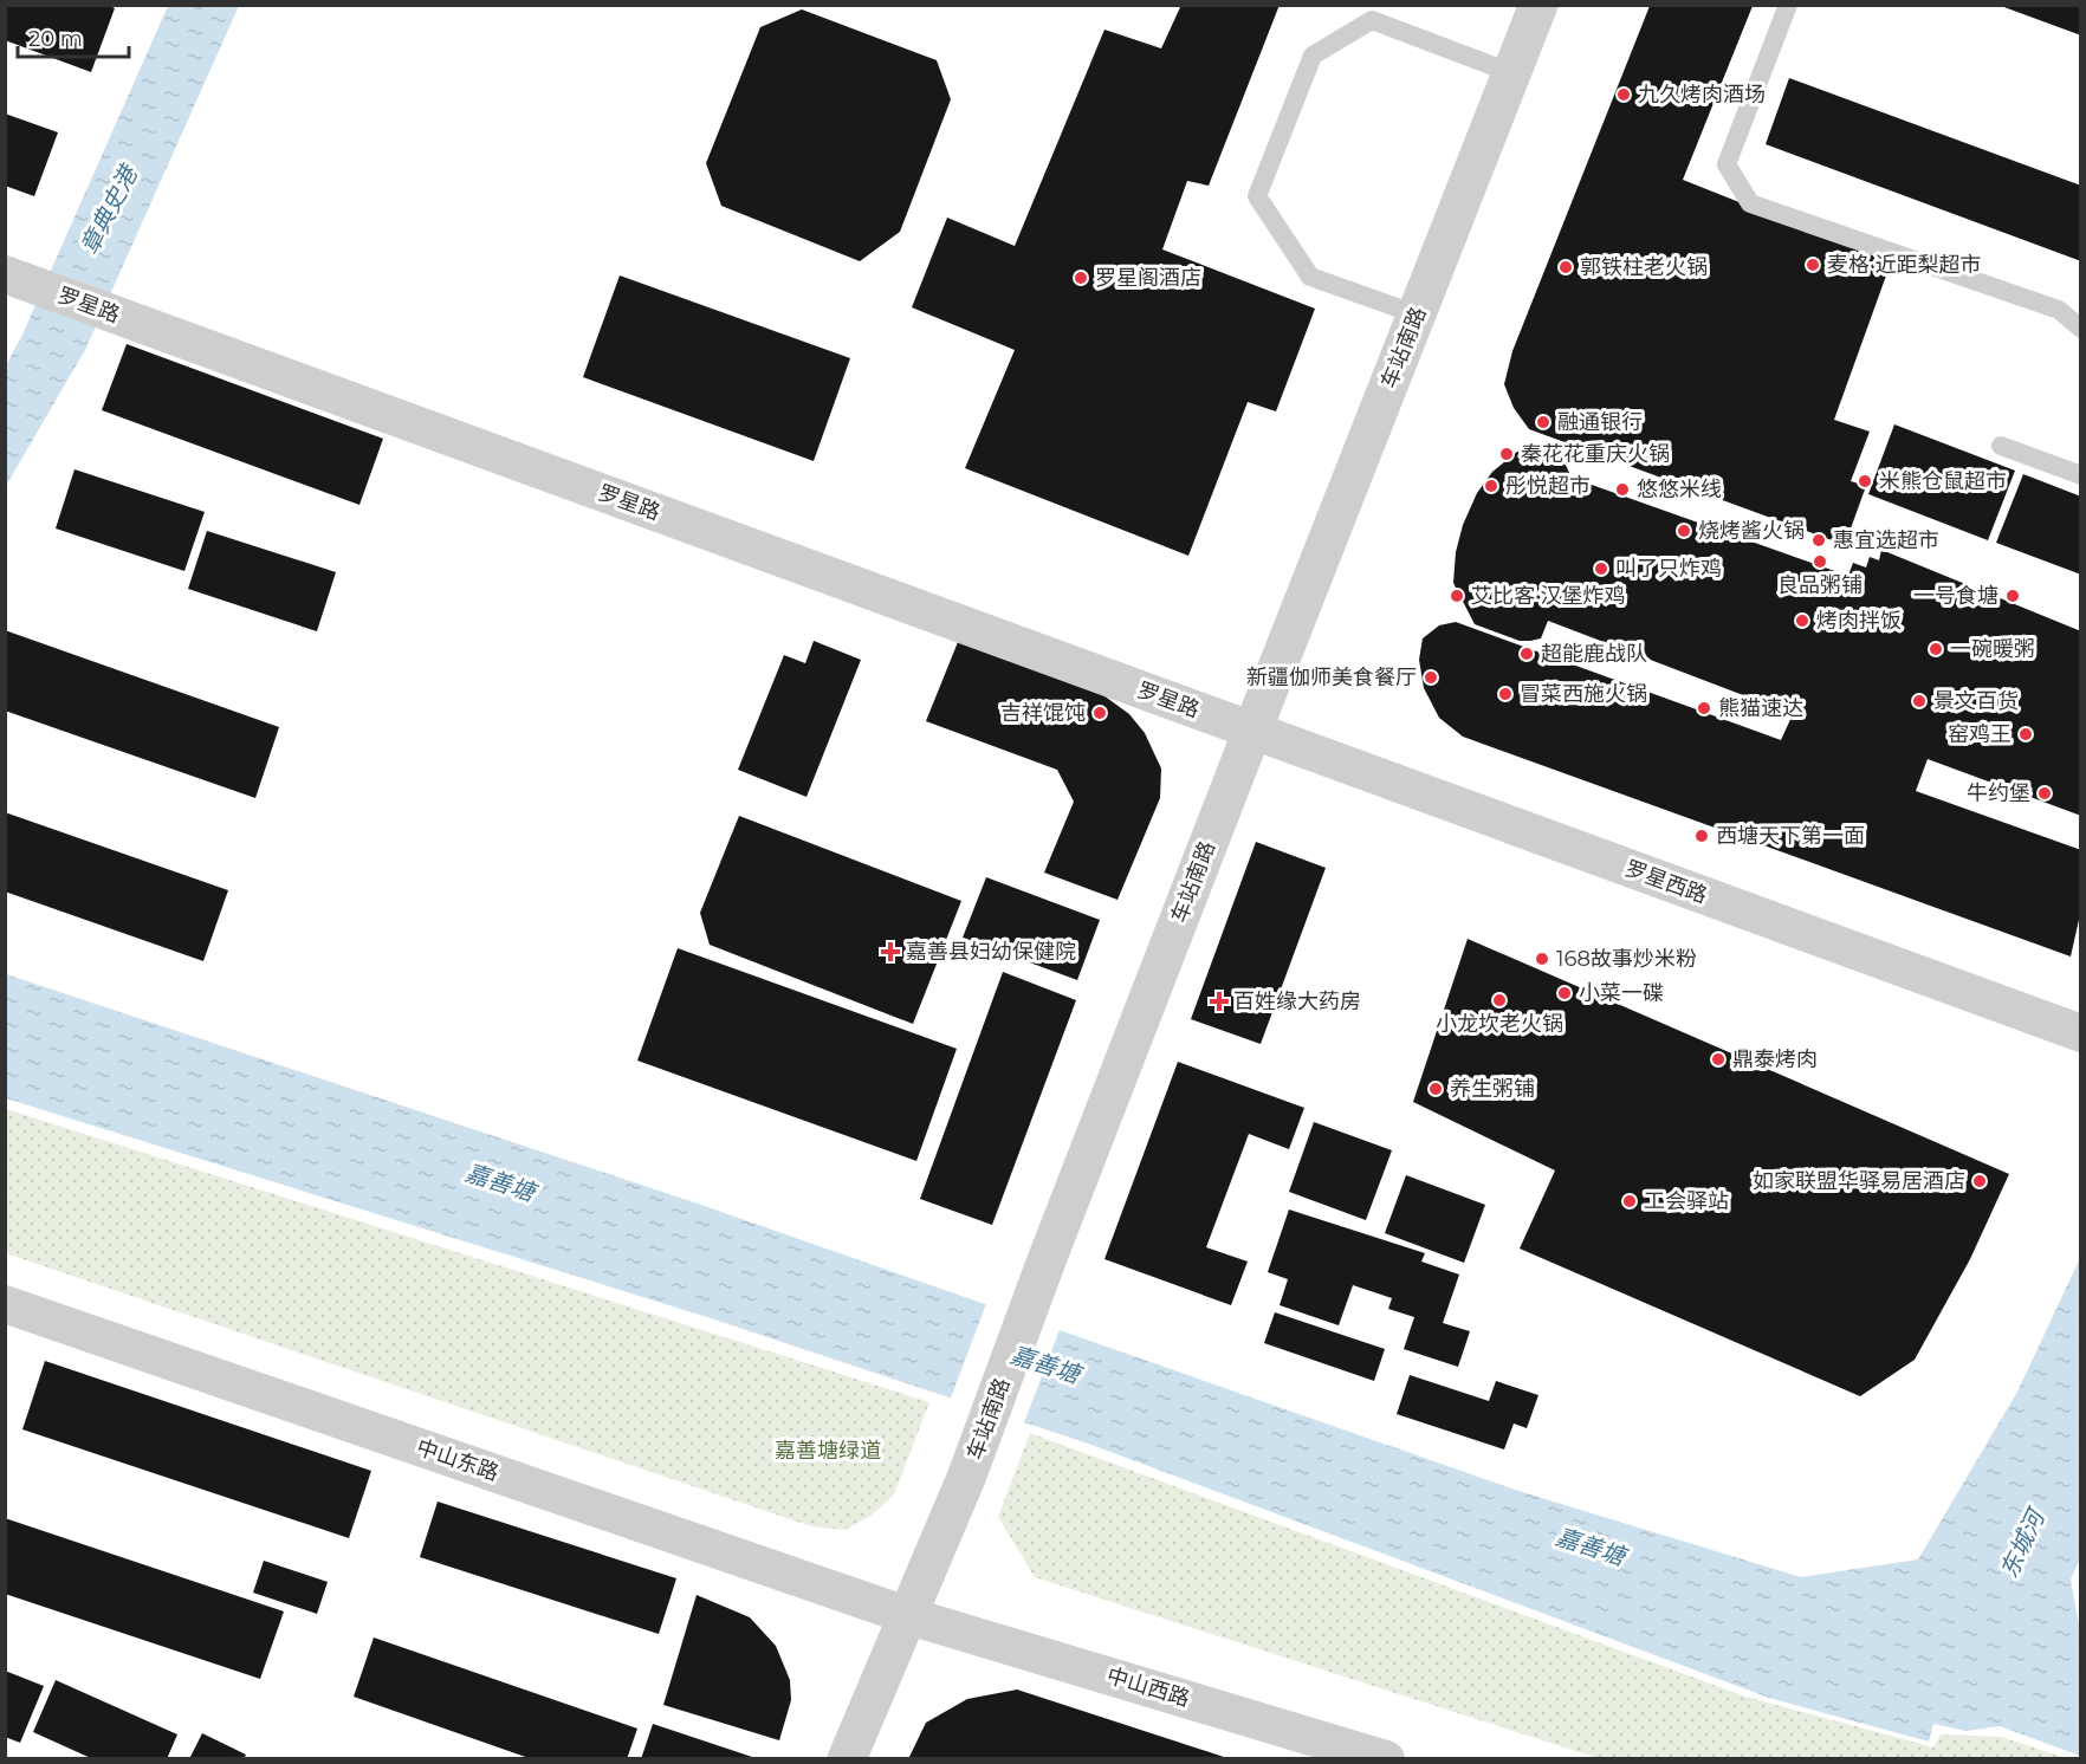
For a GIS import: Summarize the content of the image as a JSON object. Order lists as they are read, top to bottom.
{
  "streets": {
    "street": [
      "罗星路",
      "车站南路",
      "罗星西路",
      "中山东路",
      "中山西路"
    ]
  },
  "crossings": [
    ["罗星路", "车站南路"],
    ["罗星路", "罗星西路"],
    ["车站南路", "罗星西路"],
    ["车站南路", "中山东路"],
    ["车站南路", "中山西路"],
    ["中山东路", "中山西路"]
  ],
  "water": ["章典史港", "嘉善塘", "东城河"],
  "parks": ["嘉善塘绿道"],
  "places": {
    "other": [
      "九久烤肉酒场",
      "麦格·近距梨超市",
      "郭铁柱老火锅",
      "罗星阁酒店",
      "融通银行",
      "秦花花重庆火锅",
      "米熊仓鼠超市",
      "彤悦超市",
      "悠悠米线",
      "烧烤酱火锅",
      "惠宜选超市",
      "良品粥铺",
      "叫了只炸鸡",
      "艾比客·汉堡炸鸡",
      "一号食塘",
      "烤肉拌饭",
      "一碗暖粥",
      "超能鹿战队",
      "新疆伽师美食餐厅",
      "冒菜西施火锅",
      "景文百货",
      "熊猫速达",
      "吉祥馄饨",
      "窑鸡王",
      "牛约堡",
      "西塘天下第一面",
      "168故事炒米粉",
      "小菜一碟",
      "小龙坎老火锅",
      "鼎泰烤肉",
      "养生粥铺",
      "如家联盟华驿易居酒店",
      "工会驿站"
    ],
    "health": ["嘉善县妇幼保健院", "百姓缘大药房"]
  },
  "scale_bar": "20 m"
}
